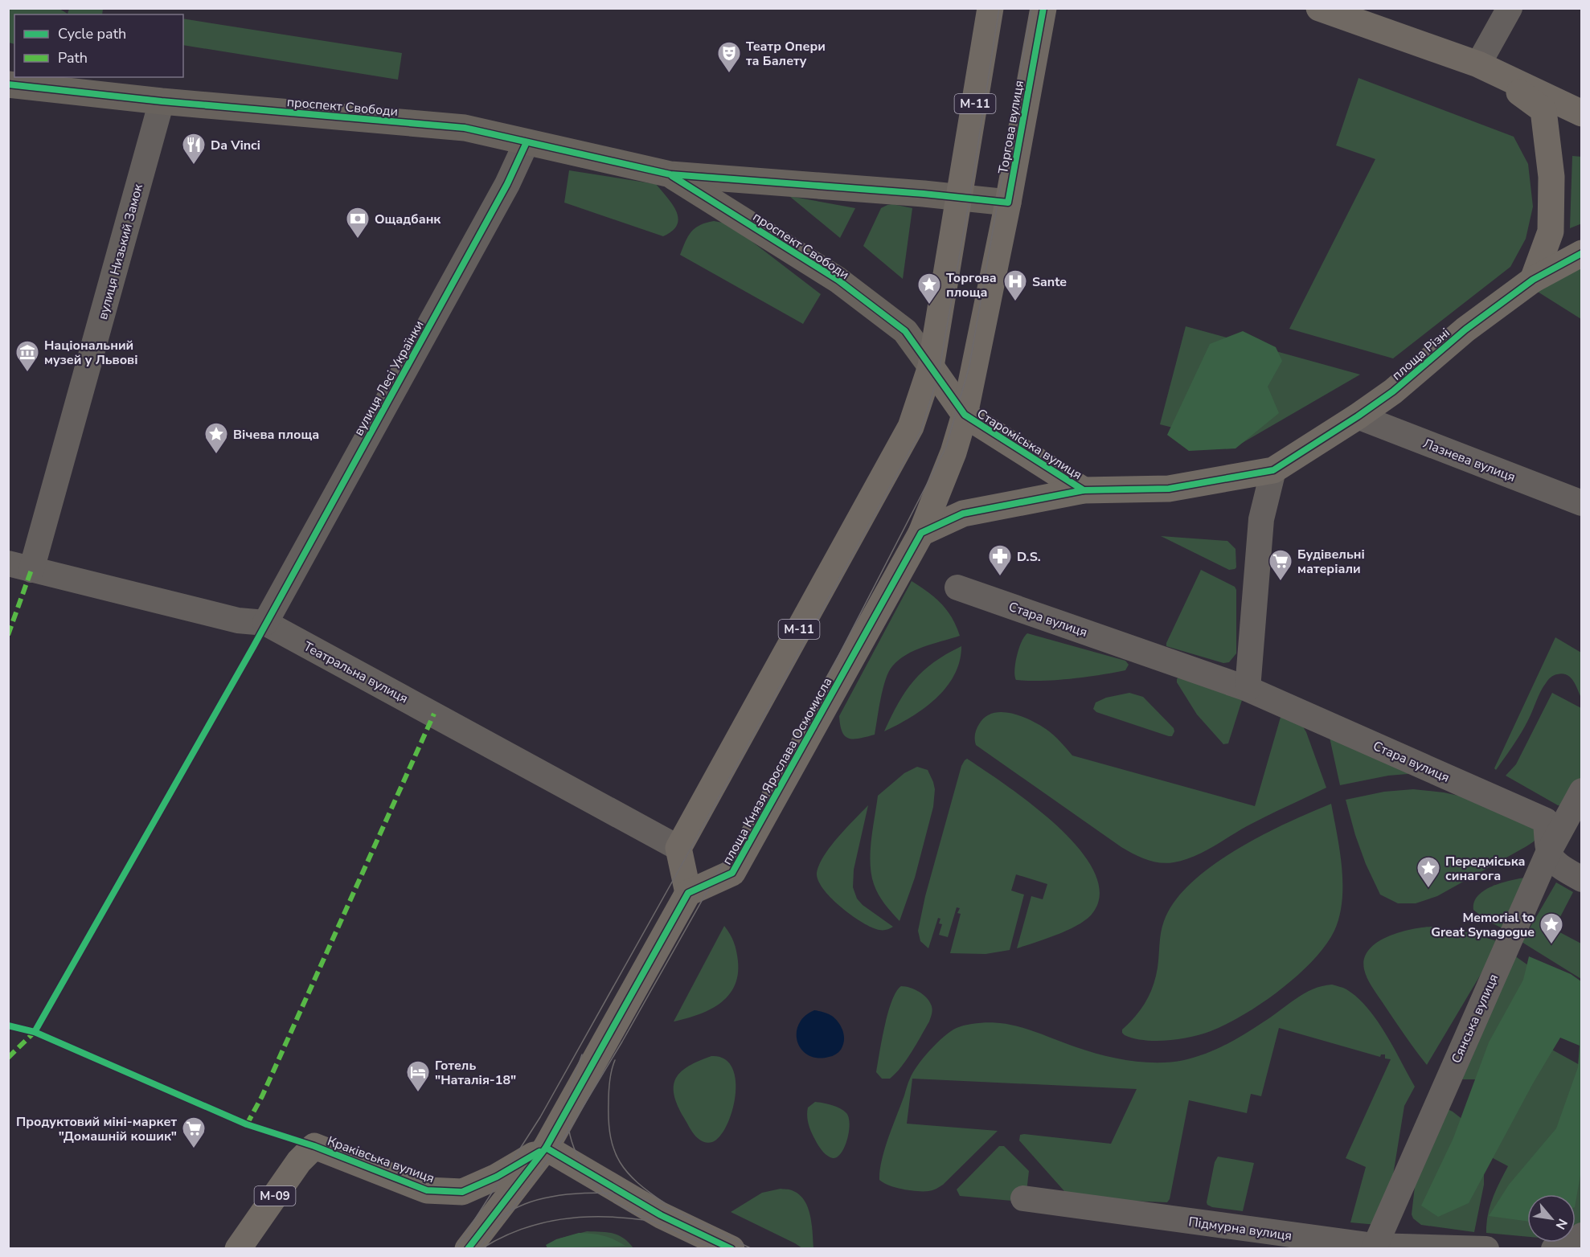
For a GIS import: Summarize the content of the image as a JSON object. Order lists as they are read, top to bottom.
{
  "streets": {
    "main road": [
      "М-11",
      "проспект Свободи",
      "Торгова вулиця",
      "площа Різні",
      "Староміська вулиця",
      "площа Князя Ярослава Осмомисла",
      "Краківська вулиця",
      "М-09"
    ],
    "street": [
      "вулиця Низький Замок",
      "вулиця Лесі Українки",
      "Лазнева вулиця",
      "Стара вулиця",
      "Театральна вулиця",
      "Сянська вулиця",
      "Підмурна вулиця"
    ]
  },
  "crossings": [
    ["М-11", "проспект Свободи"],
    ["М-11", "Театральна вулиця"],
    ["проспект Свободи", "вулиця Низький Замок"],
    ["проспект Свободи", "вулиця Лесі Українки"],
    ["Торгова вулиця", "Староміська вулиця"],
    ["Торгова вулиця", "площа Князя Ярослава Осмомисла"],
    ["вулиця Низький Замок", "Театральна вулиця"],
    ["площа Різні", "Староміська вулиця"],
    ["площа Різні", "Лазнева вулиця"],
    ["вулиця Лесі Українки", "Театральна вулиця"],
    ["Староміська вулиця", "площа Князя Ярослава Осмомисла"],
    ["Стара вулиця", "Сянська вулиця"],
    ["Сянська вулиця", "Підмурна вулиця"]
  ],
  "places": {
    "theatre": ["Театр Опери та Балету"],
    "restaurant": ["Da Vinci"],
    "bank": ["Ощадбанк"],
    "hospital": ["Sante"],
    "place": [
      "Торгова площа",
      "Вічева площа",
      "Передміська синагога",
      "Memorial to Great Synagogue"
    ],
    "museum": ["Національний музей у Львові"],
    "pharmacy": ["D.S."],
    "supermarket": ["Будівельні матеріали", "Продуктовий міні-маркет \"Домашній кошик\""],
    "hotel": ["Готель \"Наталія-18\""]
  },
  "legend": ["Cycle path", "Path"],
  "north": "bottom right"
}
